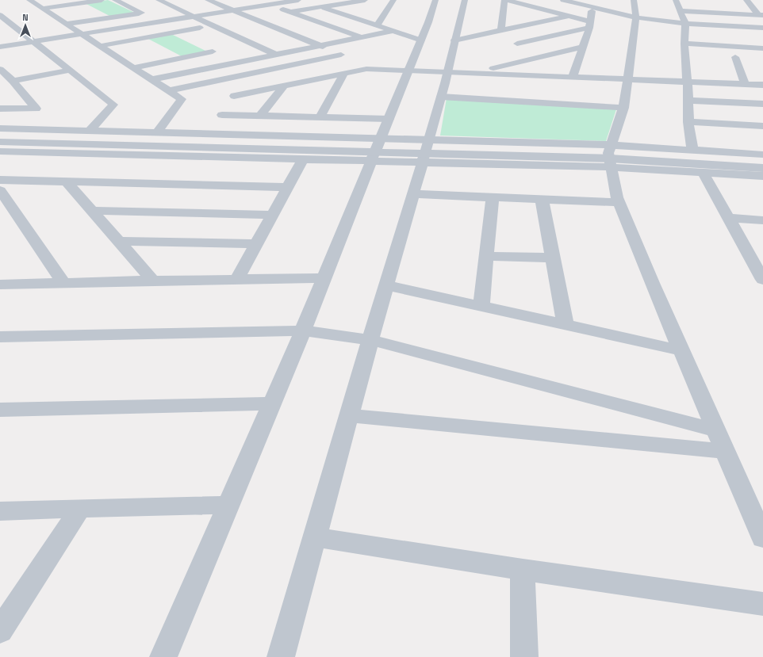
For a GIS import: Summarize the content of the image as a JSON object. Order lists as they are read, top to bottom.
{
  "north": "top"
}
